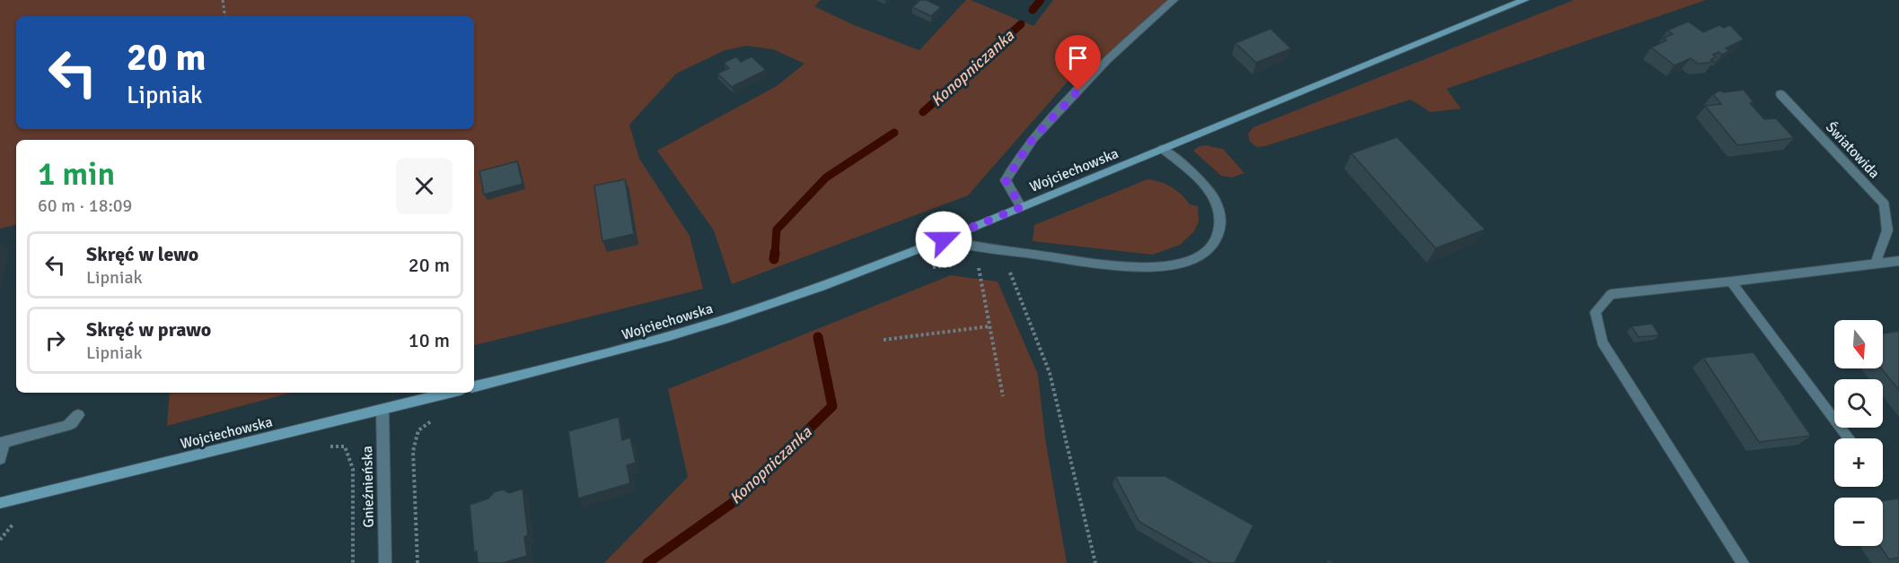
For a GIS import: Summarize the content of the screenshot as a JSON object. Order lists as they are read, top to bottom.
{
  "streets": {
    "street": ["Światowida", "Wojciechowska", "Gnieźnieńska"]
  },
  "crossings": [
    ["Wojciechowska", "Gnieźnieńska"]
  ],
  "water": ["Konopniczanka"],
  "north": "bottom",
  "page": {
    "turn": ["20 m", "Lipniak"],
    "heading": ["1 min", "60 m · 18:09"],
    "list": [
      {
        "name": "Skręć w lewo",
        "note": "Lipniak",
        "value": "20 m"
      },
      {
        "name": "Skręć w prawo",
        "note": "Lipniak",
        "value": "10 m"
      }
    ],
    "map_buttons": ["+", "−"]
  }
}
